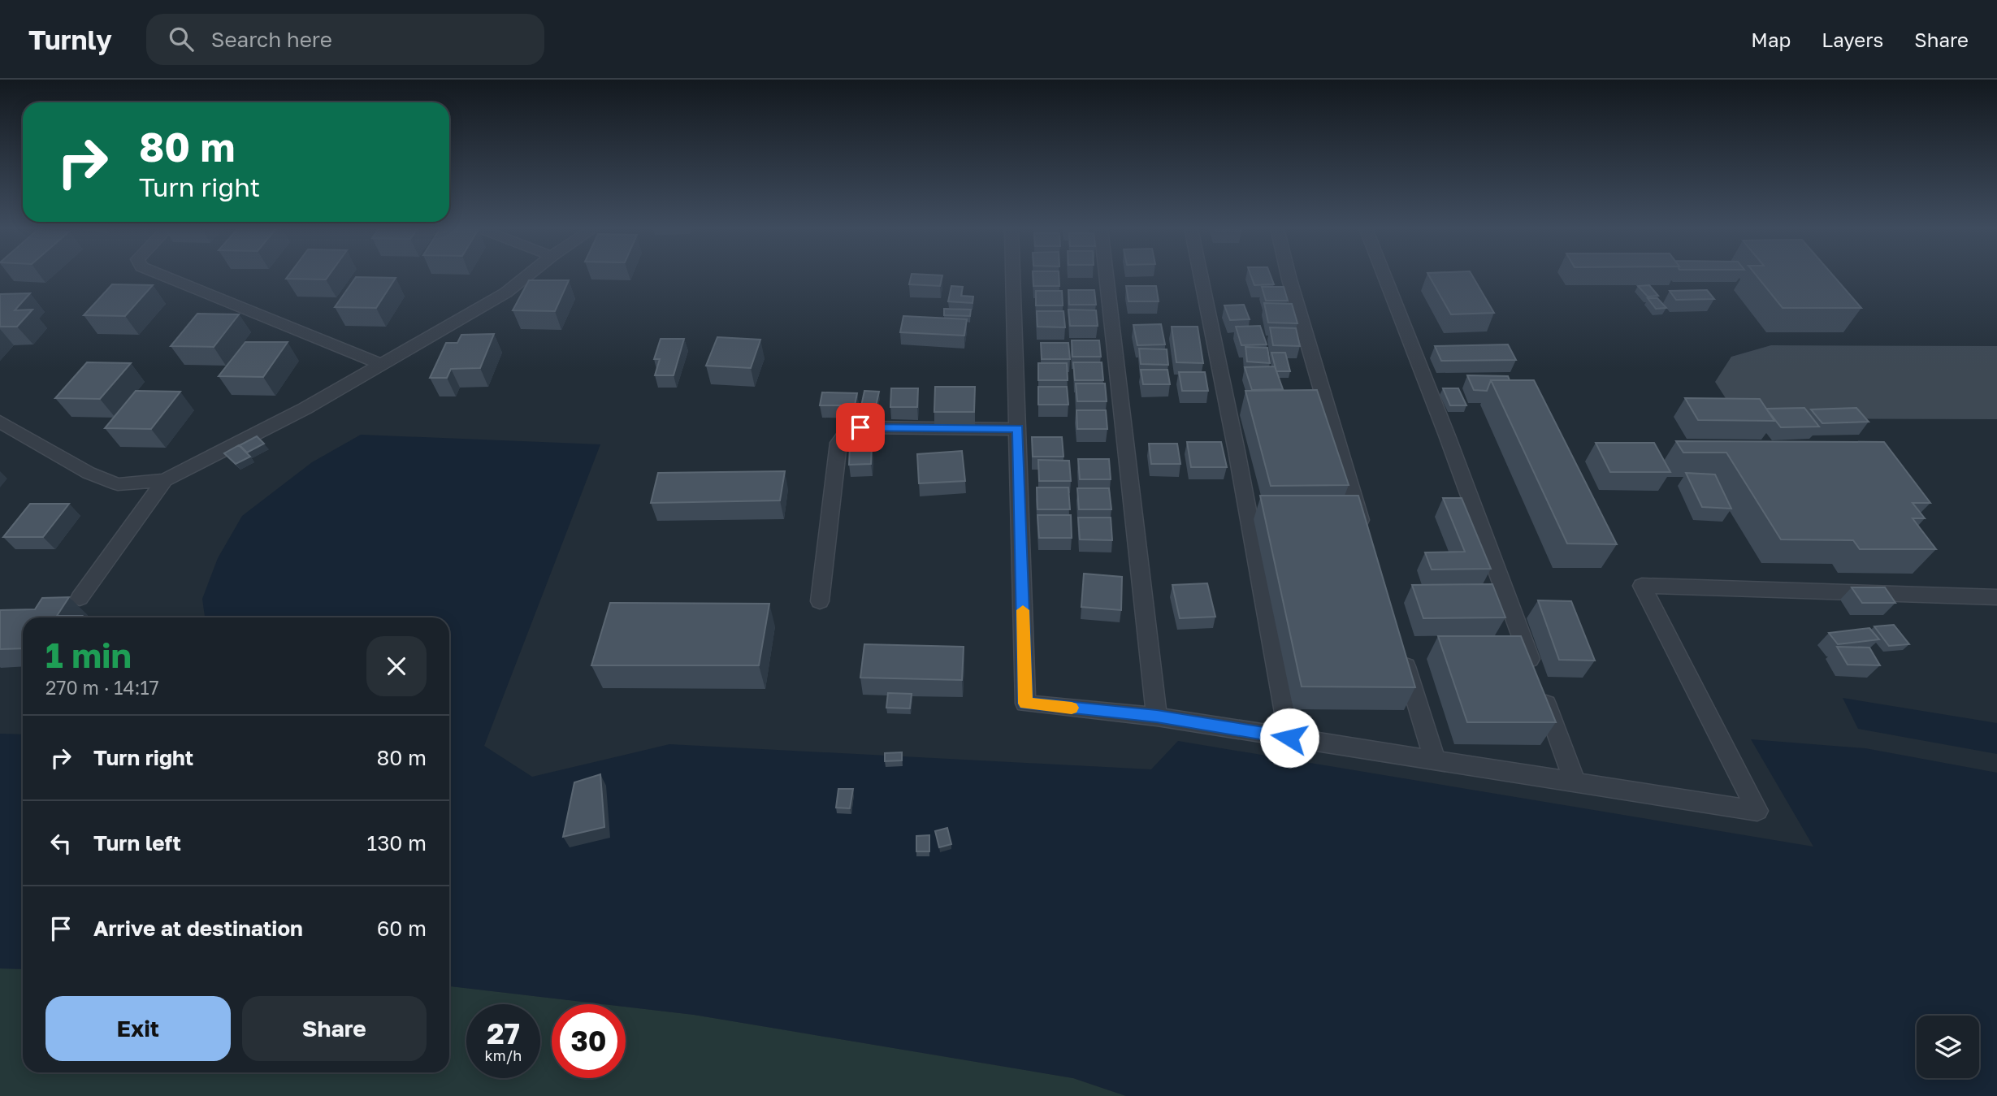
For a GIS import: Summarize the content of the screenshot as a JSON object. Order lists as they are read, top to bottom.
{
  "page": {
    "header": "Turnly",
    "search": "Search here",
    "nav": ["Map", "Layers", "Share"],
    "turn": ["80 m", "Turn right"],
    "heading": ["1 min", "270 m · 14:17"],
    "list": [
      {
        "name": "Turn right",
        "value": "80 m"
      },
      {
        "name": "Turn left",
        "value": "130 m"
      },
      {
        "name": "Arrive at destination",
        "value": "60 m"
      }
    ],
    "buttons": ["Exit", "Share"],
    "speed": "27 km/h",
    "limit": "30"
  }
}
